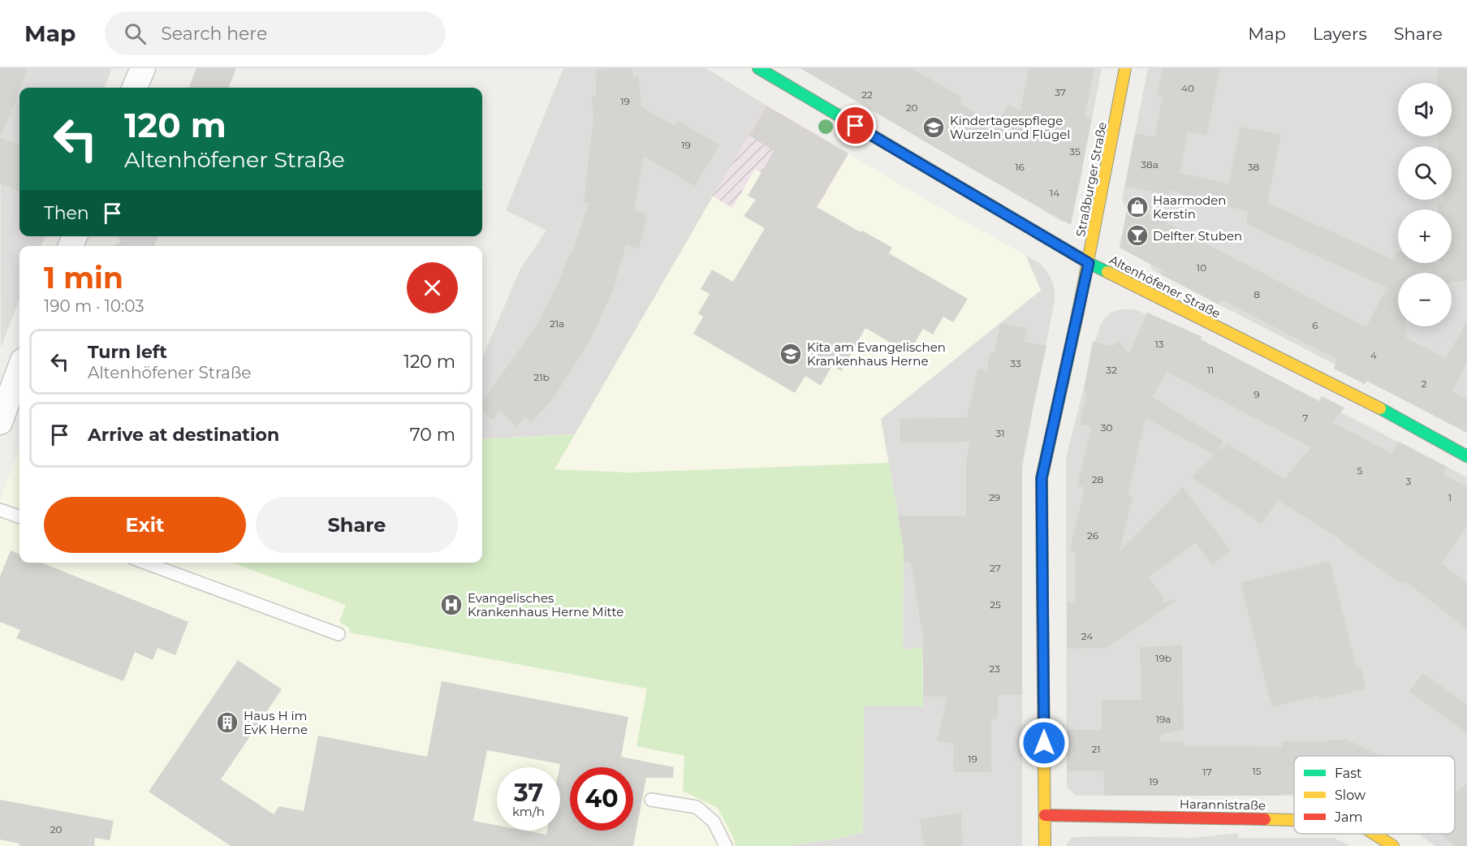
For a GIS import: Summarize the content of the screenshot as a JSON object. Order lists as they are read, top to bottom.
{
  "streets": {
    "street": ["Straßburger Straße", "Altenhöfener Straße", "Harannistraße"]
  },
  "crossings": [
    ["Straßburger Straße", "Altenhöfener Straße"],
    ["Straßburger Straße", "Harannistraße"]
  ],
  "places": {
    "school or university": ["Kindertagespflege Wurzeln und Flügel", "Kita am Evangelischen Krankenhaus Herne"],
    "shop": ["Haarmoden Kerstin"],
    "bar": ["Delfter Stuben"],
    "hospital": ["Evangelisches Krankenhaus Herne Mitte"],
    "building": ["Haus H im EvK Herne"]
  },
  "house_numbers": [
    "40",
    "37",
    "22",
    "19",
    "20",
    "19",
    "35",
    "38a",
    "16",
    "38",
    "14",
    "10",
    "8",
    "21a",
    "6",
    "13",
    "4",
    "33",
    "32",
    "11",
    "21b",
    "2",
    "9",
    "7",
    "30",
    "31",
    "5",
    "28",
    "3",
    "29",
    "1",
    "26",
    "27",
    "25",
    "24",
    "19b",
    "23",
    "19a",
    "21",
    "19",
    "15",
    "17",
    "19",
    "20"
  ],
  "legend": ["Fast", "Slow", "Jam"],
  "page": {
    "header": "Map",
    "search": "Search here",
    "nav": ["Map", "Layers", "Share"],
    "map_buttons": ["+", "−"],
    "turn": ["120 m", "Altenhöfener Straße"],
    "then": "Then",
    "heading": ["1 min", "190 m · 10:03"],
    "list": [
      {
        "name": "Turn left",
        "note": "Altenhöfener Straße",
        "value": "120 m"
      },
      {
        "name": "Arrive at destination",
        "value": "70 m"
      }
    ],
    "buttons": ["Exit", "Share"],
    "speed": "37 km/h",
    "limit": "40"
  }
}
